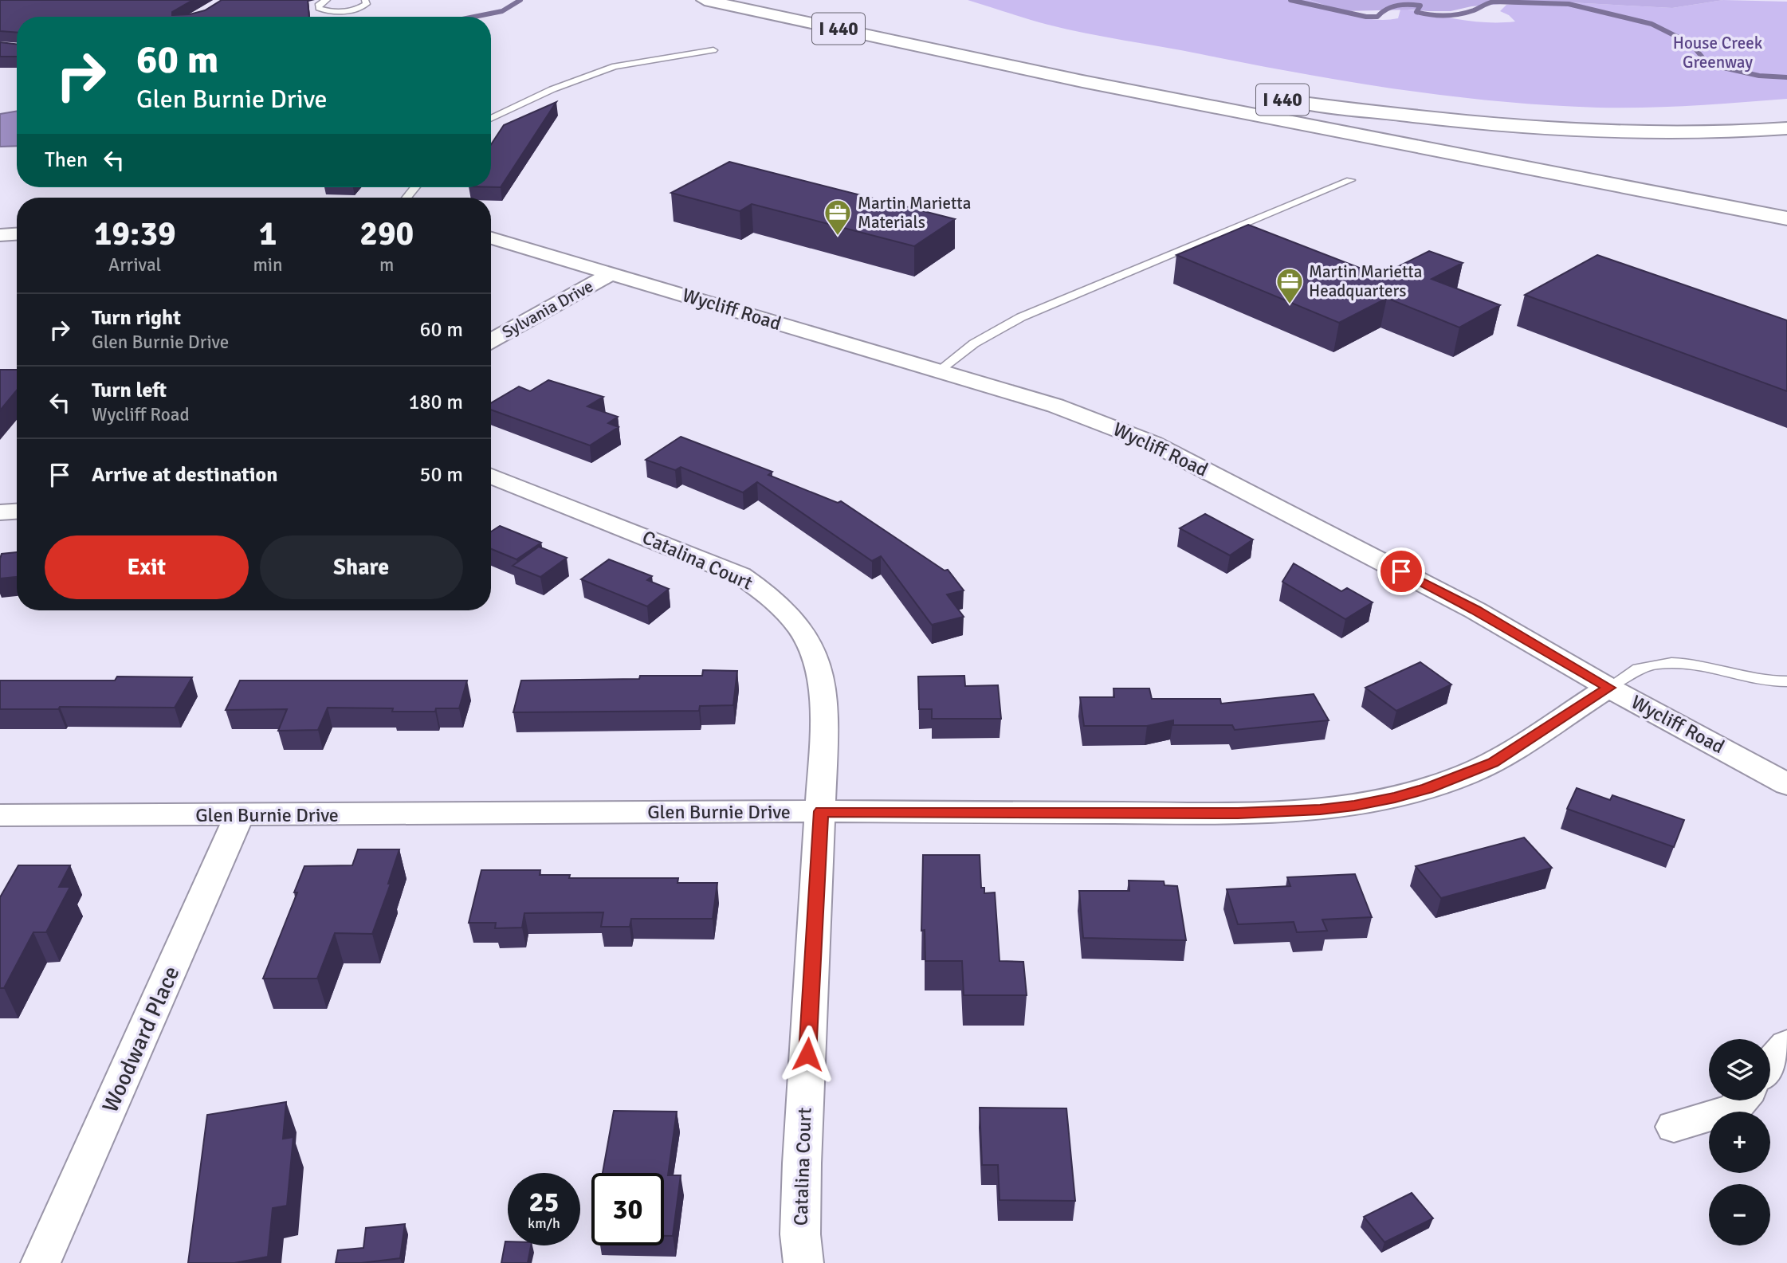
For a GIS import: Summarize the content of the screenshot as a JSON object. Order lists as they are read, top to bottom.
{
  "streets": {
    "highway": ["I 440"],
    "street": [
      "Sylvania Drive",
      "Wycliff Road",
      "Catalina Court",
      "Glen Burnie Drive",
      "Woodward Place"
    ]
  },
  "crossings": [
    ["Sylvania Drive", "Wycliff Road"],
    ["Wycliff Road", "Glen Burnie Drive"],
    ["Catalina Court", "Glen Burnie Drive"],
    ["Glen Burnie Drive", "Woodward Place"]
  ],
  "parks": ["House Creek Greenway"],
  "places": {
    "office": ["Martin Marietta Materials", "Martin Marietta Headquarters"]
  },
  "page": {
    "turn": ["60 m", "Glen Burnie Drive"],
    "then": "Then",
    "eta": [
      "19:39",
      "Arrival",
      "1",
      "min",
      "290",
      "m"
    ],
    "list": [
      {
        "name": "Turn right",
        "note": "Glen Burnie Drive",
        "value": "60 m"
      },
      {
        "name": "Turn left",
        "note": "Wycliff Road",
        "value": "180 m"
      },
      {
        "name": "Arrive at destination",
        "value": "50 m"
      }
    ],
    "buttons": ["Exit", "Share"],
    "map_buttons": ["+", "−"],
    "speed": "25 km/h",
    "limit": "30"
  }
}
